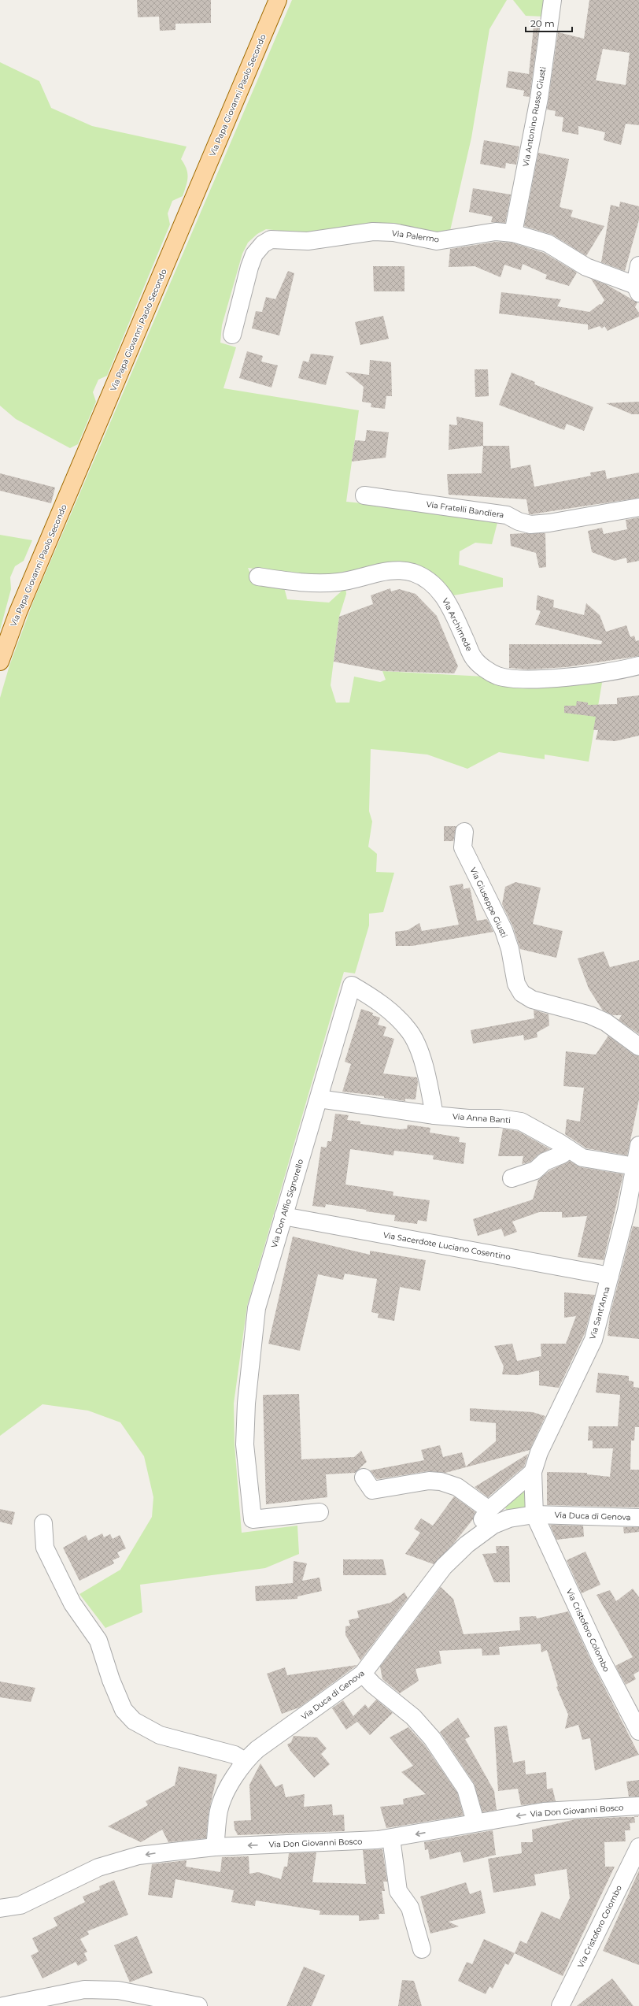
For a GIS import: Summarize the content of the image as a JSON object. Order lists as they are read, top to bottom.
{
  "streets": {
    "main road": ["Via Papa Giovanni Paolo Secondo"],
    "street": [
      "Via Antonino Russo Giusti",
      "Via Palermo",
      "Via Fratelli Bandiera",
      "Via Archimede",
      "Via Giuseppe Giusti",
      "Via Anna Banti",
      "Via Don Alfio Signorello",
      "Via Sacerdote Luciano Cosentino",
      "Via Sant'Anna",
      "Via Duca di Genova",
      "Via Cristoforo Colombo",
      "Via Don Giovanni Bosco"
    ]
  },
  "crossings": [
    ["Via Antonino Russo Giusti", "Via Palermo"],
    ["Via Anna Banti", "Via Don Alfio Signorello"],
    ["Via Anna Banti", "Via Sant'Anna"],
    ["Via Don Alfio Signorello", "Via Sacerdote Luciano Cosentino"],
    ["Via Sacerdote Luciano Cosentino", "Via Sant'Anna"],
    ["Via Duca di Genova", "Via Cristoforo Colombo"],
    ["Via Duca di Genova", "Via Don Giovanni Bosco"]
  ],
  "one_way": ["Via Don Giovanni Bosco"],
  "scale_bar": "20 m"
}
